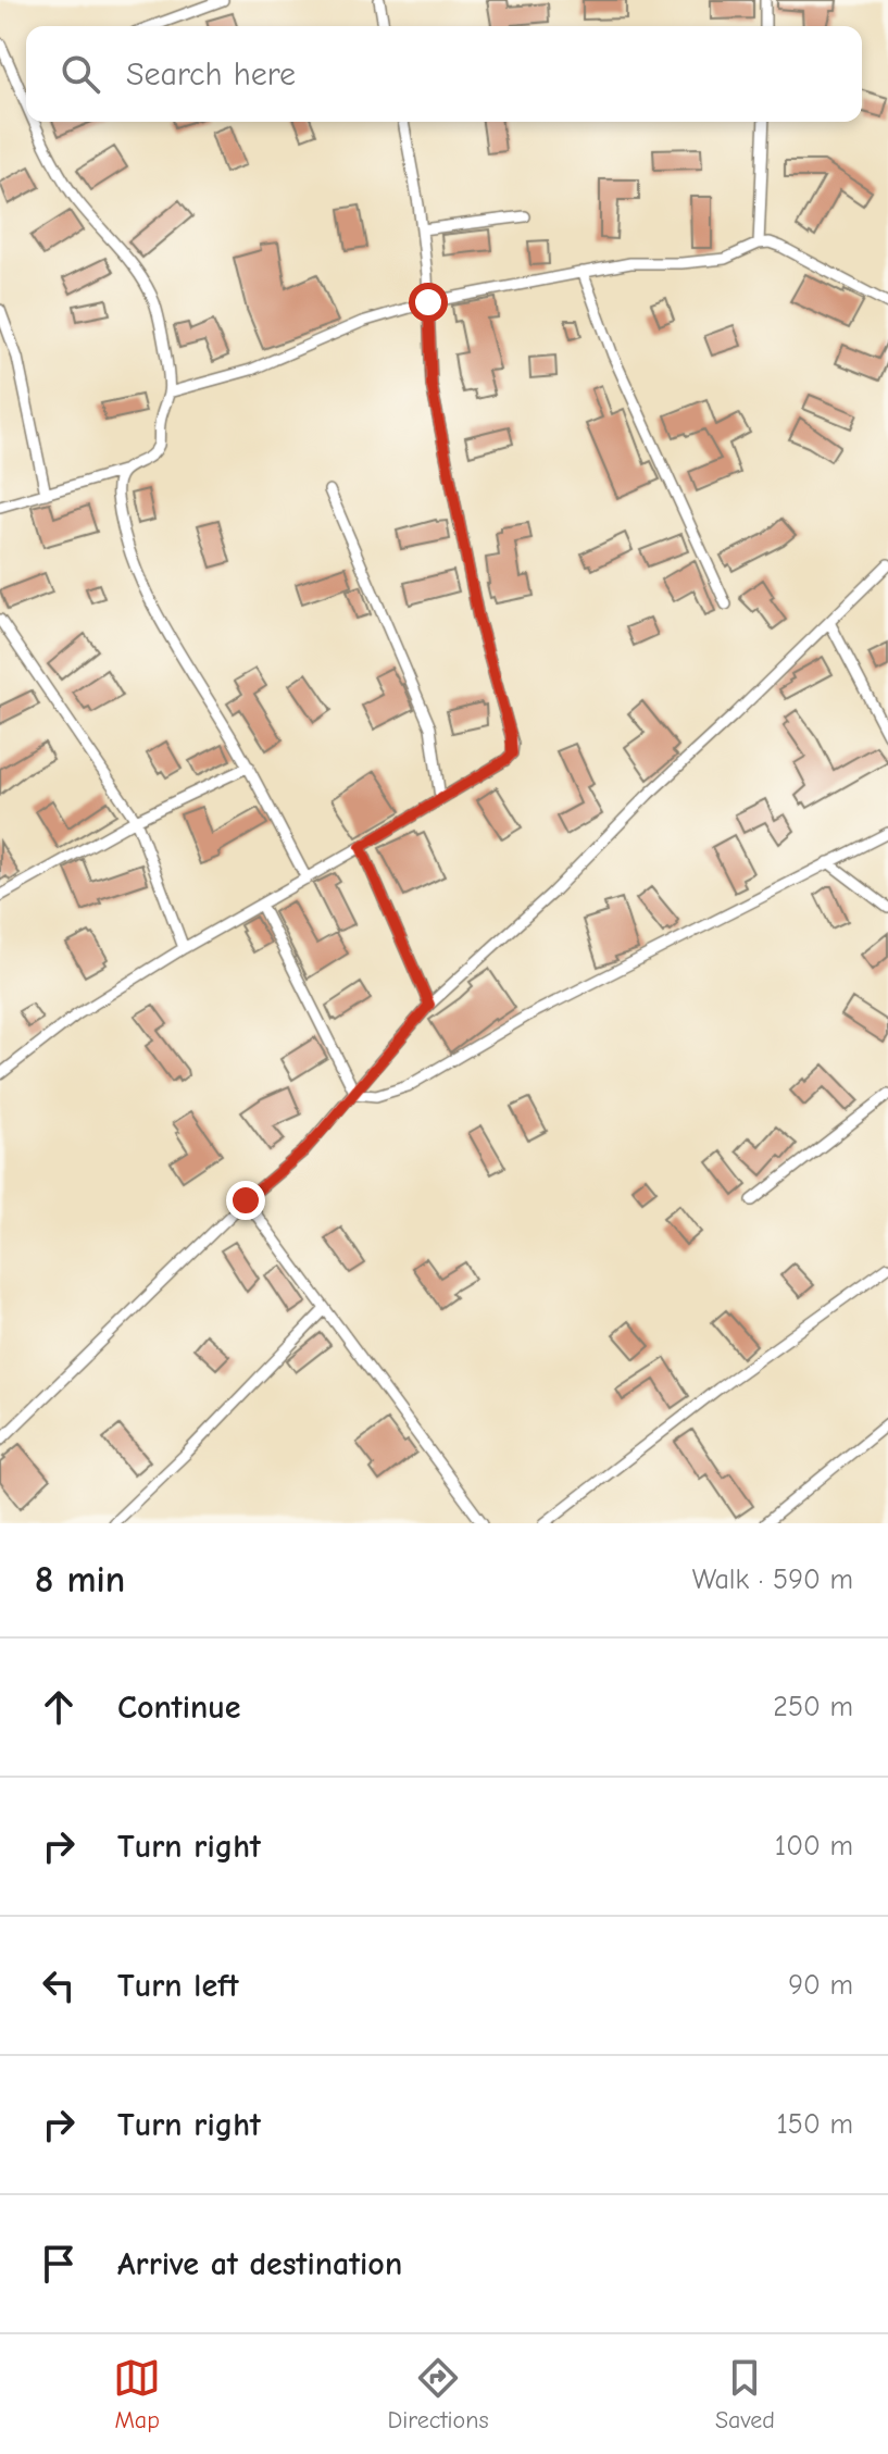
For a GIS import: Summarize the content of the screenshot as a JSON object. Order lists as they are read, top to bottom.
{
  "page": {
    "search": "Search here",
    "heading": ["8 min", "Walk · 590 m"],
    "list": [
      ["Continue", "250 m"],
      ["Turn right", "100 m"],
      ["Turn left", "90 m"],
      ["Turn right", "150 m"],
      "Arrive at destination"
    ],
    "nav": ["Map", "Directions", "Saved"]
  }
}
